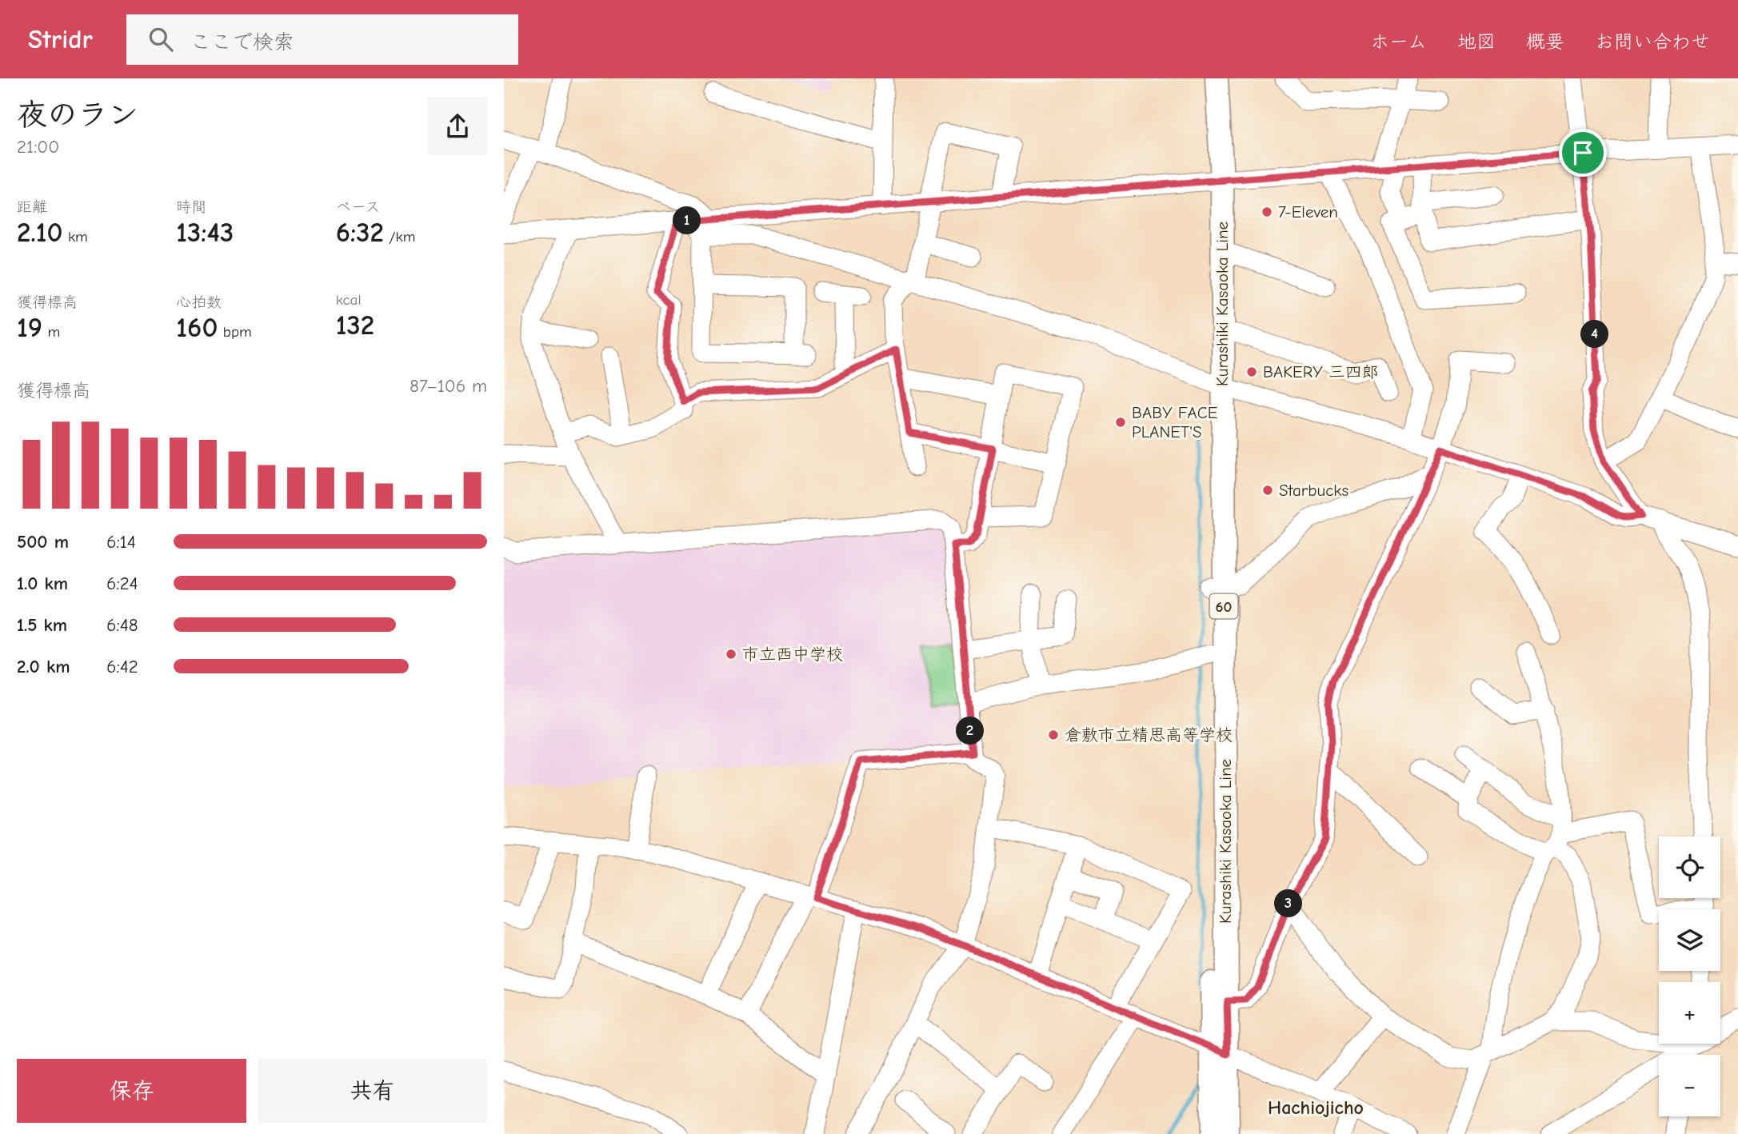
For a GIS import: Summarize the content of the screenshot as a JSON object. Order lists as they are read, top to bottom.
{
  "streets": {
    "main road": ["Kurashiki Kasaoka Line", "60"]
  },
  "districts": ["Hachiojicho"],
  "places": [
    "7-Eleven",
    "BAKERY 三四郎",
    "BABY FACE PLANET'S",
    "Starbucks",
    "市立西中学校",
    "倉敷市立精思高等学校"
  ],
  "page": {
    "header": "Stridr",
    "search": "ここで検索",
    "nav": [
      "ホーム",
      "地図",
      "概要",
      "お問い合わせ"
    ],
    "heading": ["夜のラン", "21:00"],
    "stats": [
      ["距離", "2.10 km"],
      ["時間", "13:43"],
      ["ペース", "6:32 /km"],
      ["獲得標高", "19 m"],
      ["心拍数", "160 bpm"],
      ["kcal", "132"]
    ],
    "pins": [
      "1",
      "4",
      "2",
      "3"
    ],
    "chart": ["獲得標高", "87–106 m"],
    "list": [
      {
        "name": "500 m",
        "note": "6:14"
      },
      {
        "name": "1.0 km",
        "note": "6:24"
      },
      {
        "name": "1.5 km",
        "note": "6:48"
      },
      {
        "name": "2.0 km",
        "note": "6:42"
      }
    ],
    "map_buttons": ["+", "−"],
    "buttons": ["保存", "共有"]
  }
}
